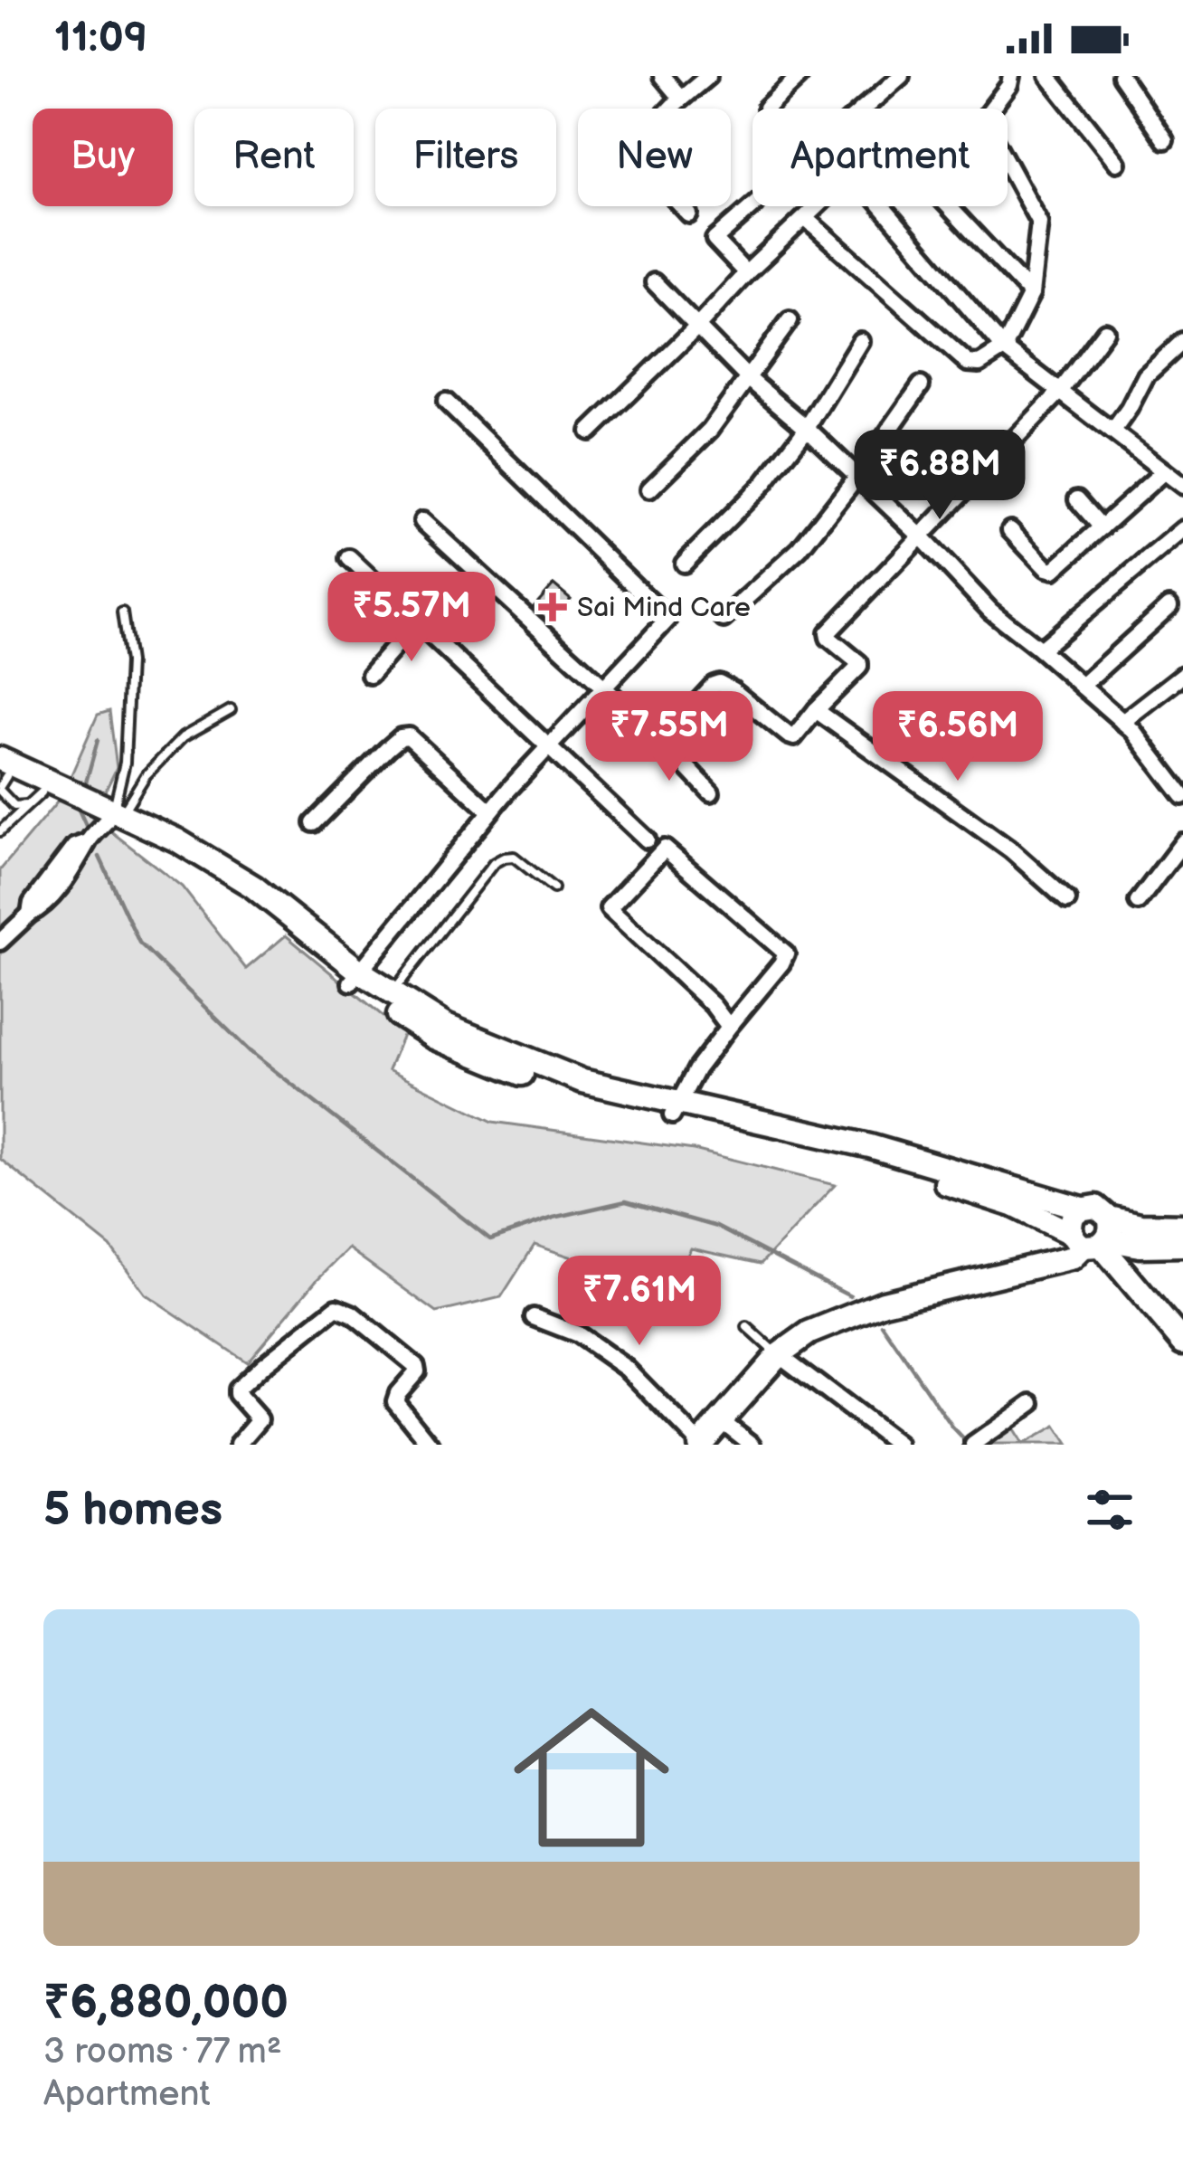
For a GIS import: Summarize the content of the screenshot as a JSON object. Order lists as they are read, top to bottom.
{
  "places": {
    "health": ["Sai Mind Care"]
  },
  "page": {
    "status": "11:09",
    "chip": [
      "Buy",
      "Rent",
      "Filters",
      "New",
      "Apartment"
    ],
    "price": [
      "₹6.88M",
      "₹5.57M",
      "₹7.55M",
      "₹6.56M",
      "₹7.61M"
    ],
    "heading": "5 homes",
    "list": [
      {
        "name": "₹6,880,000",
        "note": "3 rooms · 77 m² · Apartment"
      }
    ]
  }
}
